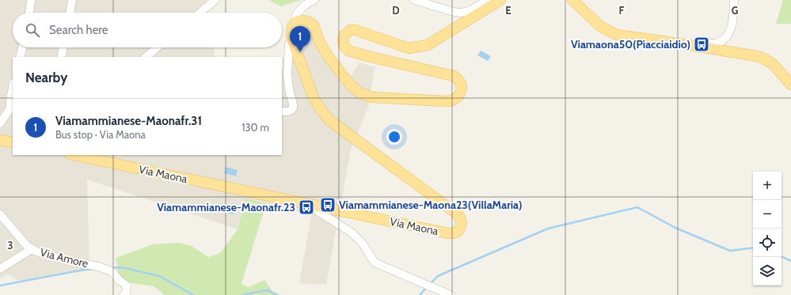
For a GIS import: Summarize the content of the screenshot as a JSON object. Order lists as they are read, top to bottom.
{
  "streets": {
    "main road": ["Via Maona"],
    "street": ["Via Amore"]
  },
  "places": {
    "bus stop": ["Viamaona50(Piacciaidio)", "Viamammianese-Maona23(VillaMaria)", "Viamammianese-Maonafr.23"]
  },
  "page": {
    "search": "Search here",
    "pins": "1",
    "heading": "Nearby",
    "list": [
      {
        "mark": "1",
        "name": "Viamammianese-Maonafr.31",
        "note": "Bus stop · Via Maona",
        "value": "130 m"
      }
    ],
    "map_buttons": ["+", "−"]
  },
  "grid": {
    "columns": [
      "D",
      "E",
      "F",
      "G"
    ],
    "rows": ["3"]
  }
}
